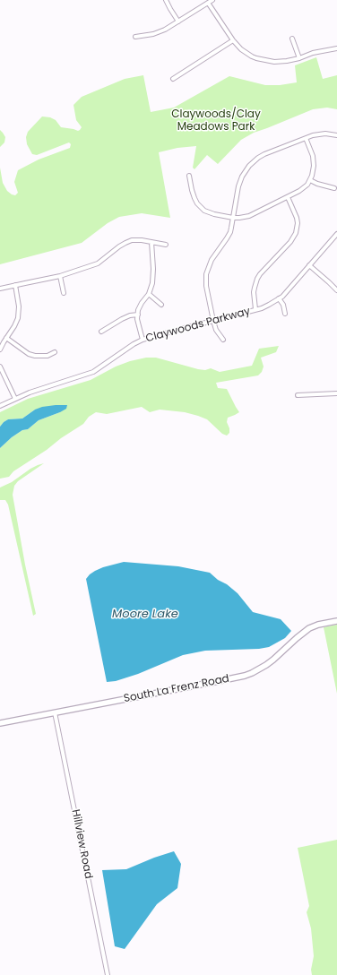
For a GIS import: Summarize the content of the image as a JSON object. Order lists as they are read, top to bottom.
{
  "streets": {
    "street": ["Claywoods Parkway", "South La Frenz Road", "Hillview Road"]
  },
  "crossings": [
    ["South La Frenz Road", "Hillview Road"]
  ],
  "water": ["Moore Lake"],
  "parks": ["Claywoods/Clay Meadows Park"]
}
